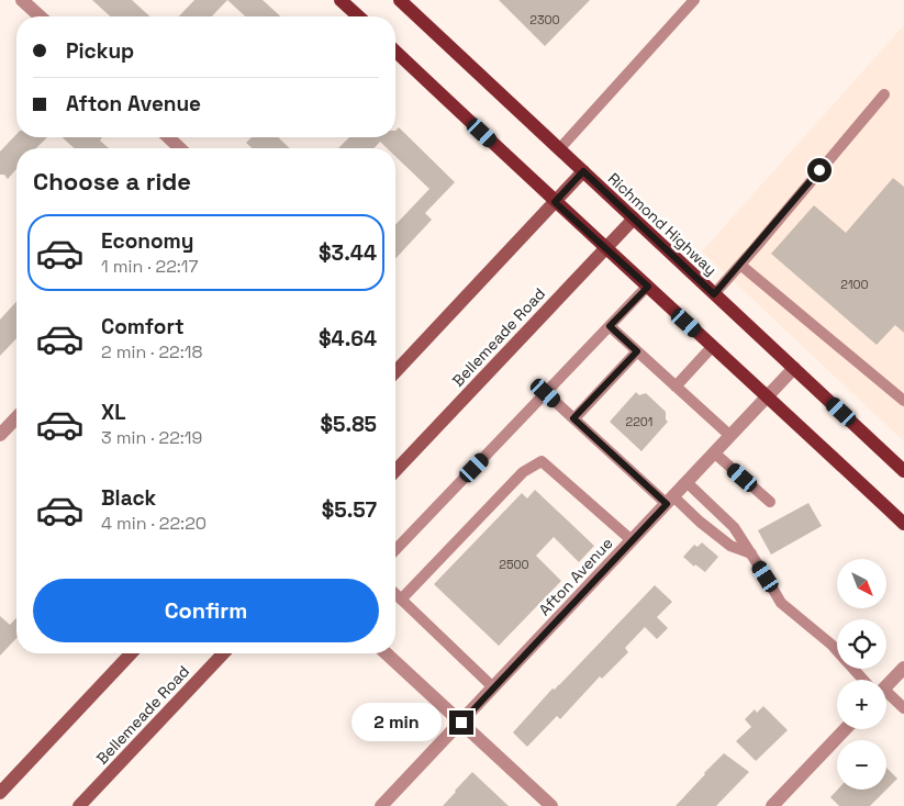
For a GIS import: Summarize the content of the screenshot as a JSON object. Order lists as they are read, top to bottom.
{
  "streets": {
    "main road": ["Richmond Highway", "Bellemeade Road"],
    "street": ["Afton Avenue"]
  },
  "crossings": [
    ["Richmond Highway", "Bellemeade Road"],
    ["Richmond Highway", "Afton Avenue"]
  ],
  "house_numbers": [
    "2300",
    "2100",
    "2201",
    "2500"
  ],
  "north": "bottom right",
  "page": {
    "banner": ["Pickup", "Afton Avenue"],
    "heading": "Choose a ride",
    "list": [
      {
        "name": "Economy",
        "note": "1 min · 22:17",
        "value": "$3.44"
      },
      {
        "name": "Comfort",
        "note": "2 min · 22:18",
        "value": "$4.64"
      },
      {
        "name": "XL",
        "note": "3 min · 22:19",
        "value": "$5.85"
      },
      {
        "name": "Black",
        "note": "4 min · 22:20",
        "value": "$5.57"
      }
    ],
    "map_buttons": ["+", "−"],
    "buttons": "Confirm",
    "bubble": "2 min"
  }
}
